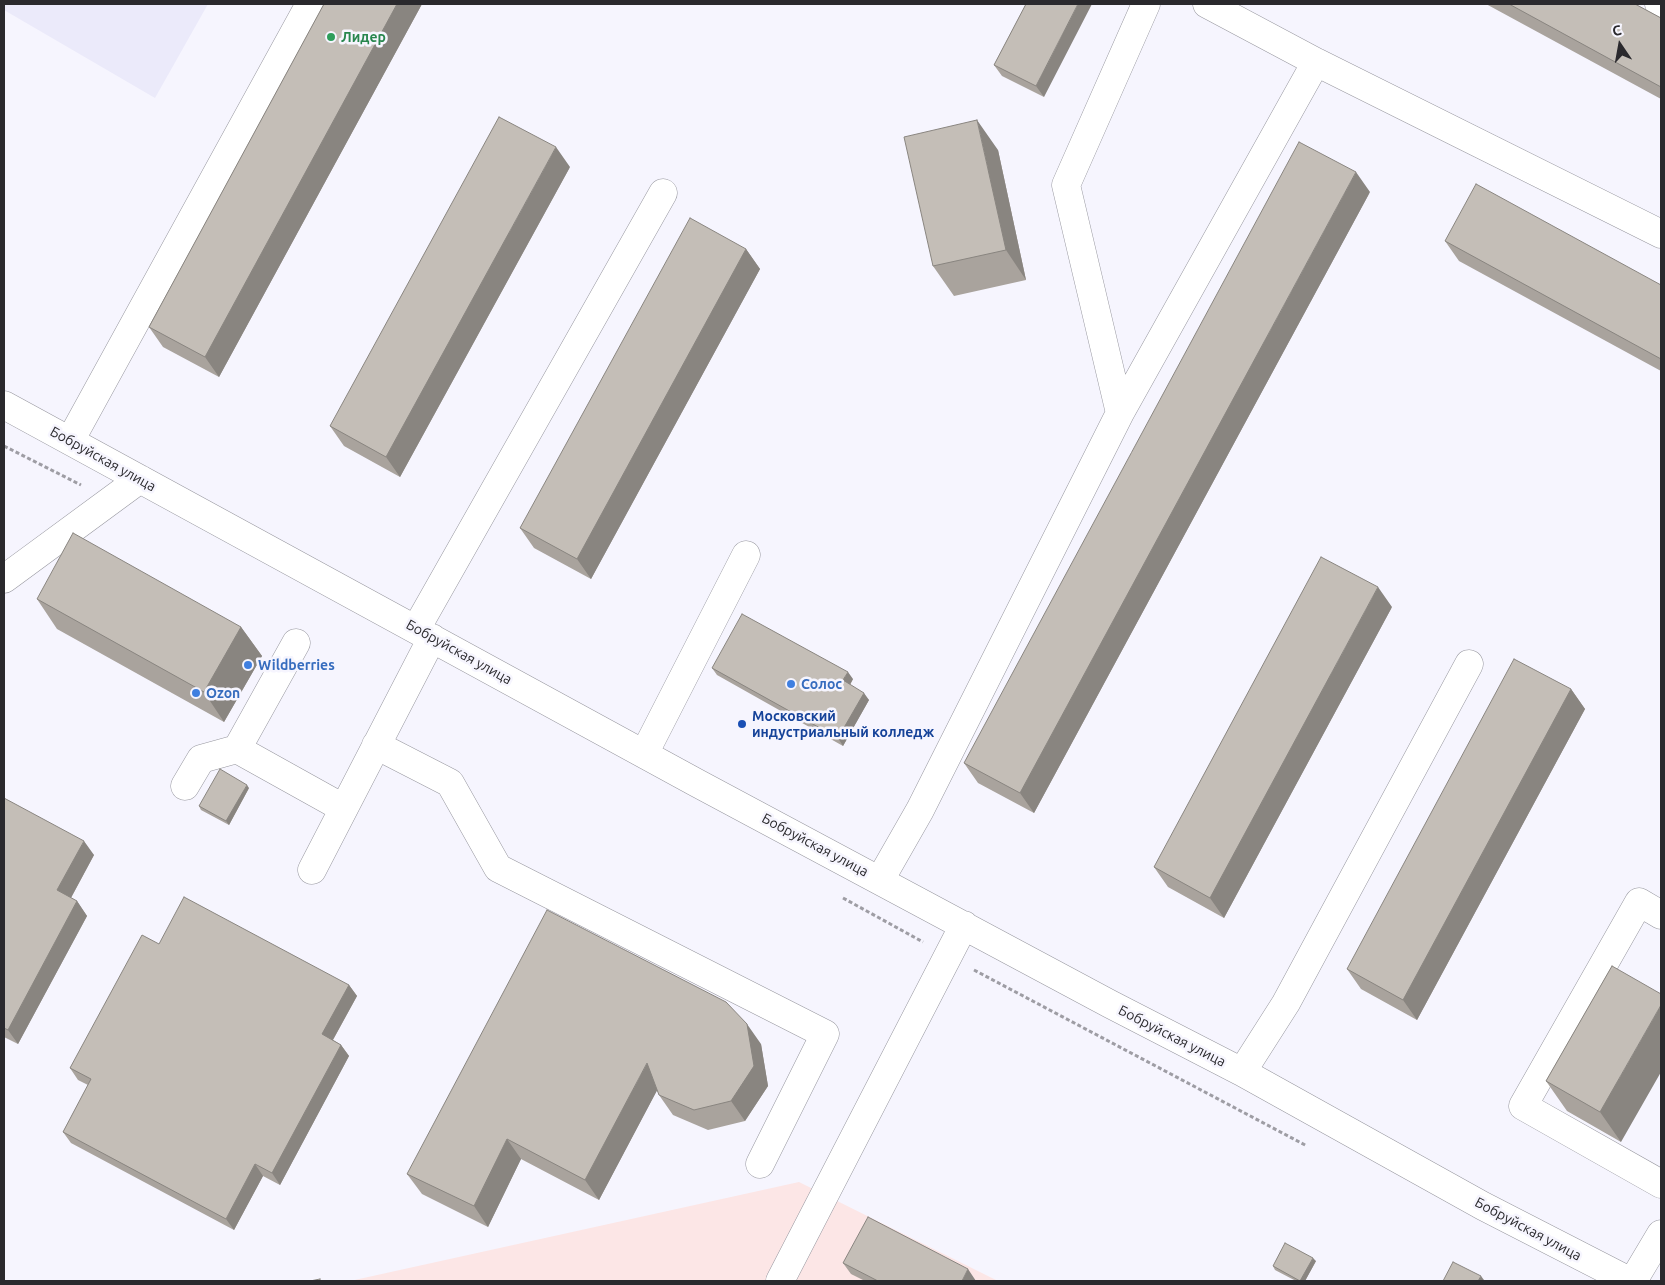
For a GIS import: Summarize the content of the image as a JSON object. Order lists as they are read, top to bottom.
{
  "streets": {
    "street": ["Бобруйская улица"]
  },
  "places": [
    "Лидер",
    "Wildberries",
    "Солос",
    "Ozon",
    "Московский индустриальный колледж"
  ],
  "north": "top"
}
